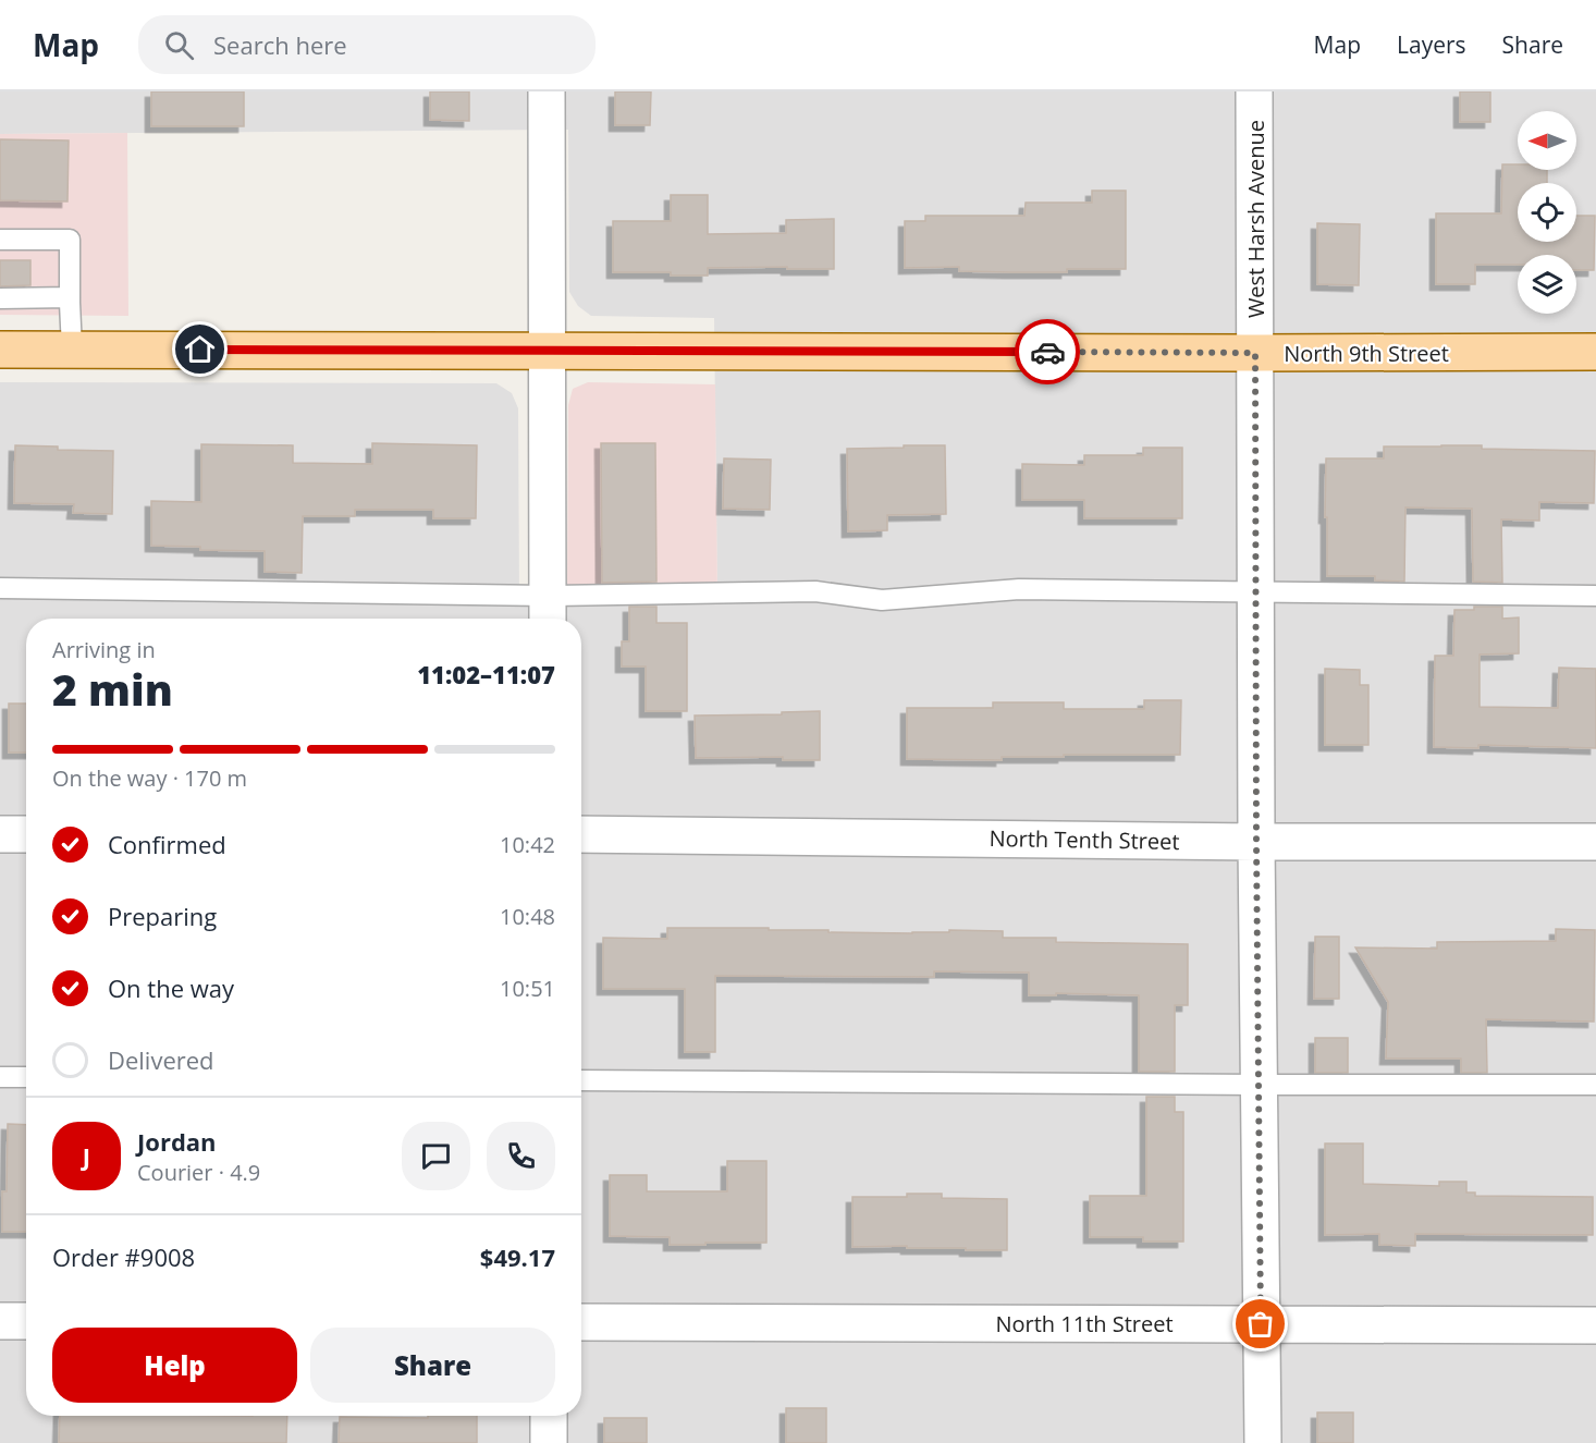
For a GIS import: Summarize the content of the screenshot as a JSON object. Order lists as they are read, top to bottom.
{
  "streets": {
    "main road": ["North 9th Street"],
    "street": ["West Harsh Avenue", "North Tenth Street", "North 11th Street"]
  },
  "crossings": [
    ["West Harsh Avenue", "North 9th Street"],
    ["West Harsh Avenue", "North Tenth Street"],
    ["West Harsh Avenue", "North 11th Street"]
  ],
  "north": "left",
  "page": {
    "header": "Map",
    "search": "Search here",
    "nav": ["Map", "Layers", "Share"],
    "heading": ["2 min", "Arriving in", "11:02–11:07"],
    "panel": [
      "Jordan",
      "Courier · 4.9",
      "Order #9008",
      "$49.17"
    ],
    "bar": "On the way · 170 m",
    "list": [
      ["Confirmed", "10:42"],
      ["Preparing", "10:48"],
      ["On the way", "10:51"],
      "Delivered"
    ],
    "round": "J",
    "buttons": ["Help", "Share"]
  }
}
